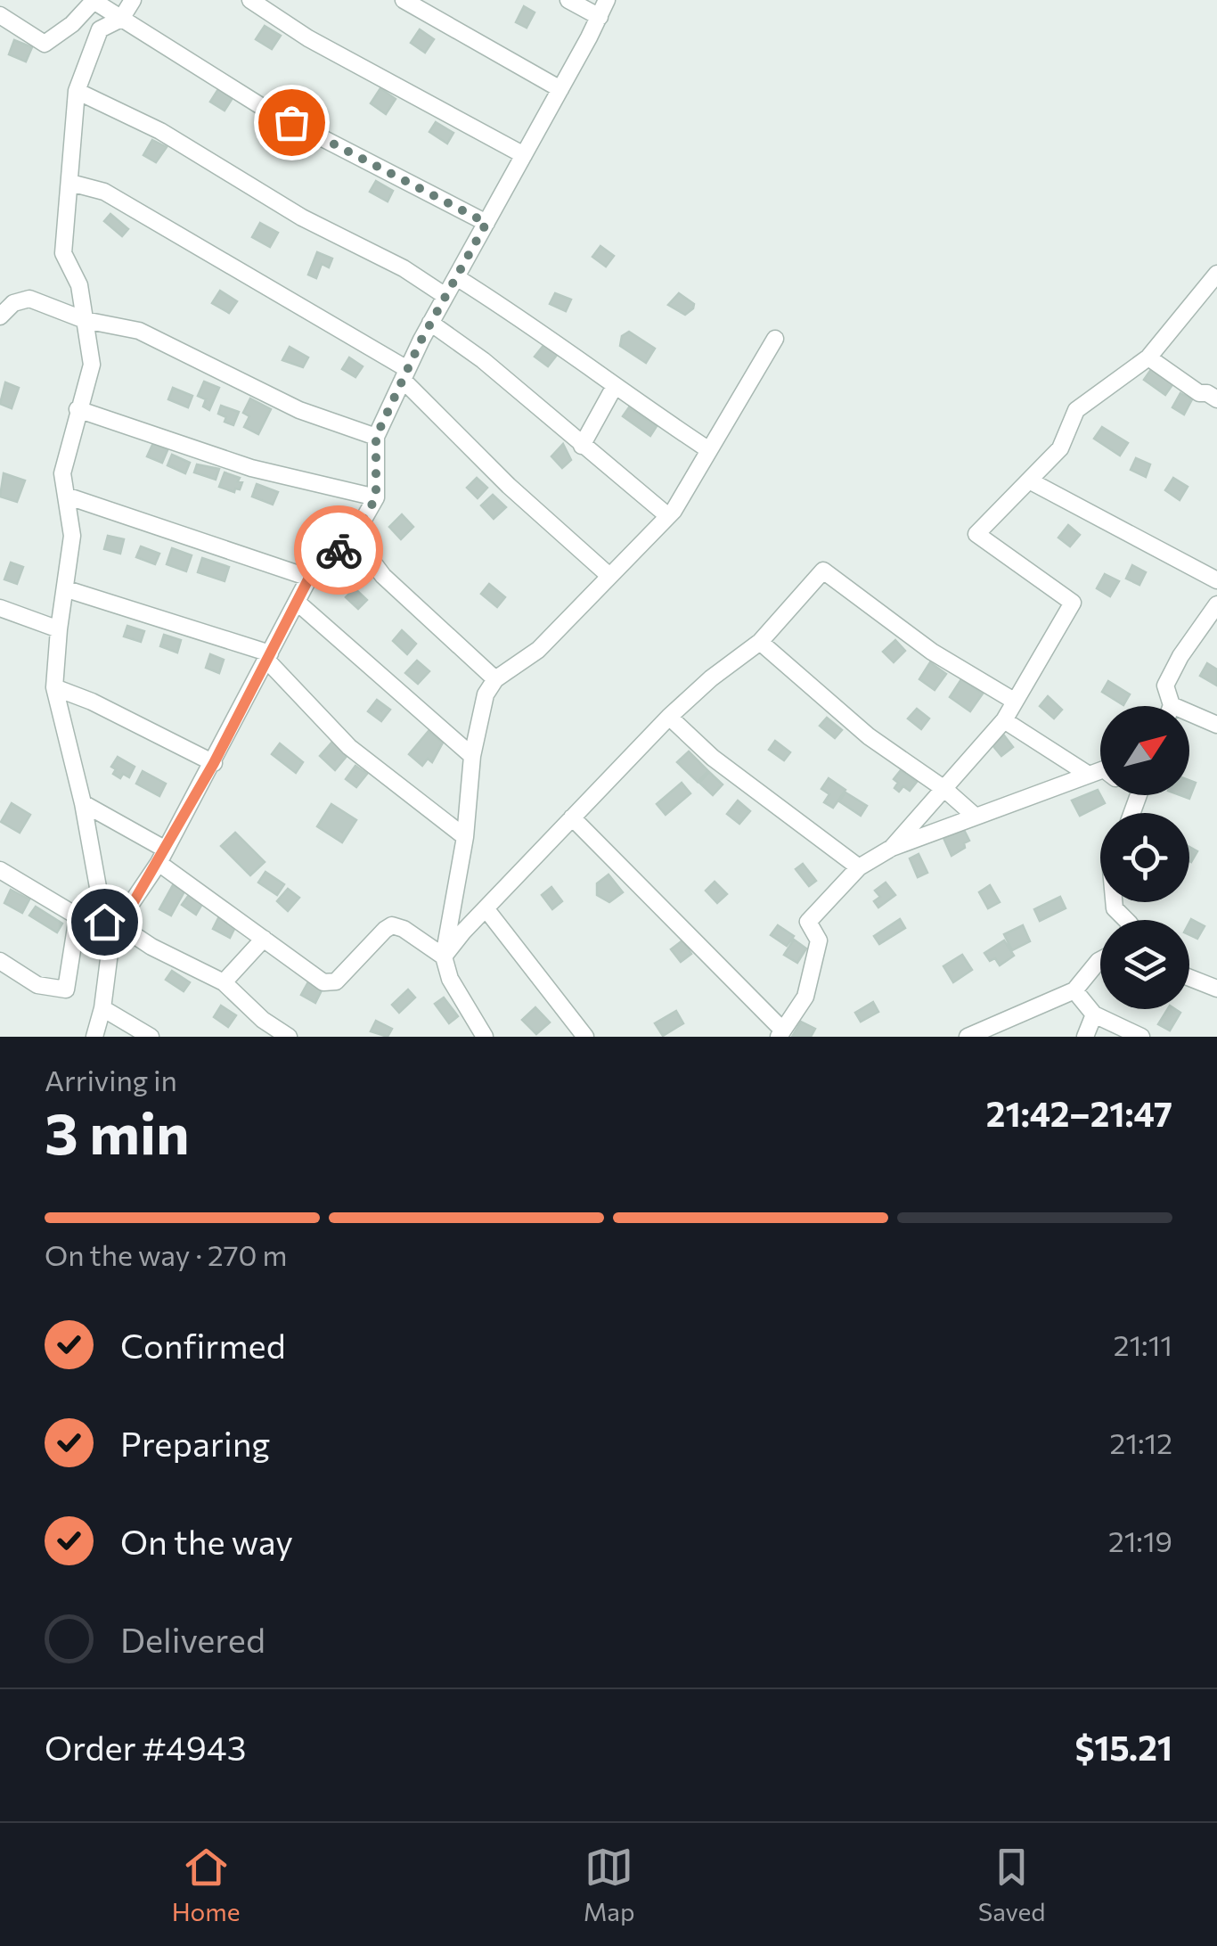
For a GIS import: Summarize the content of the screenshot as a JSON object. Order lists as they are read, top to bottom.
{
  "north": "top right",
  "page": {
    "heading": ["3 min", "Arriving in", "21:42–21:47"],
    "panel": ["Order #4943", "$15.21"],
    "bar": "On the way · 270 m",
    "list": [
      ["Confirmed", "21:11"],
      ["Preparing", "21:12"],
      ["On the way", "21:19"],
      "Delivered"
    ],
    "tabs": ["Home", "Map", "Saved"]
  }
}
